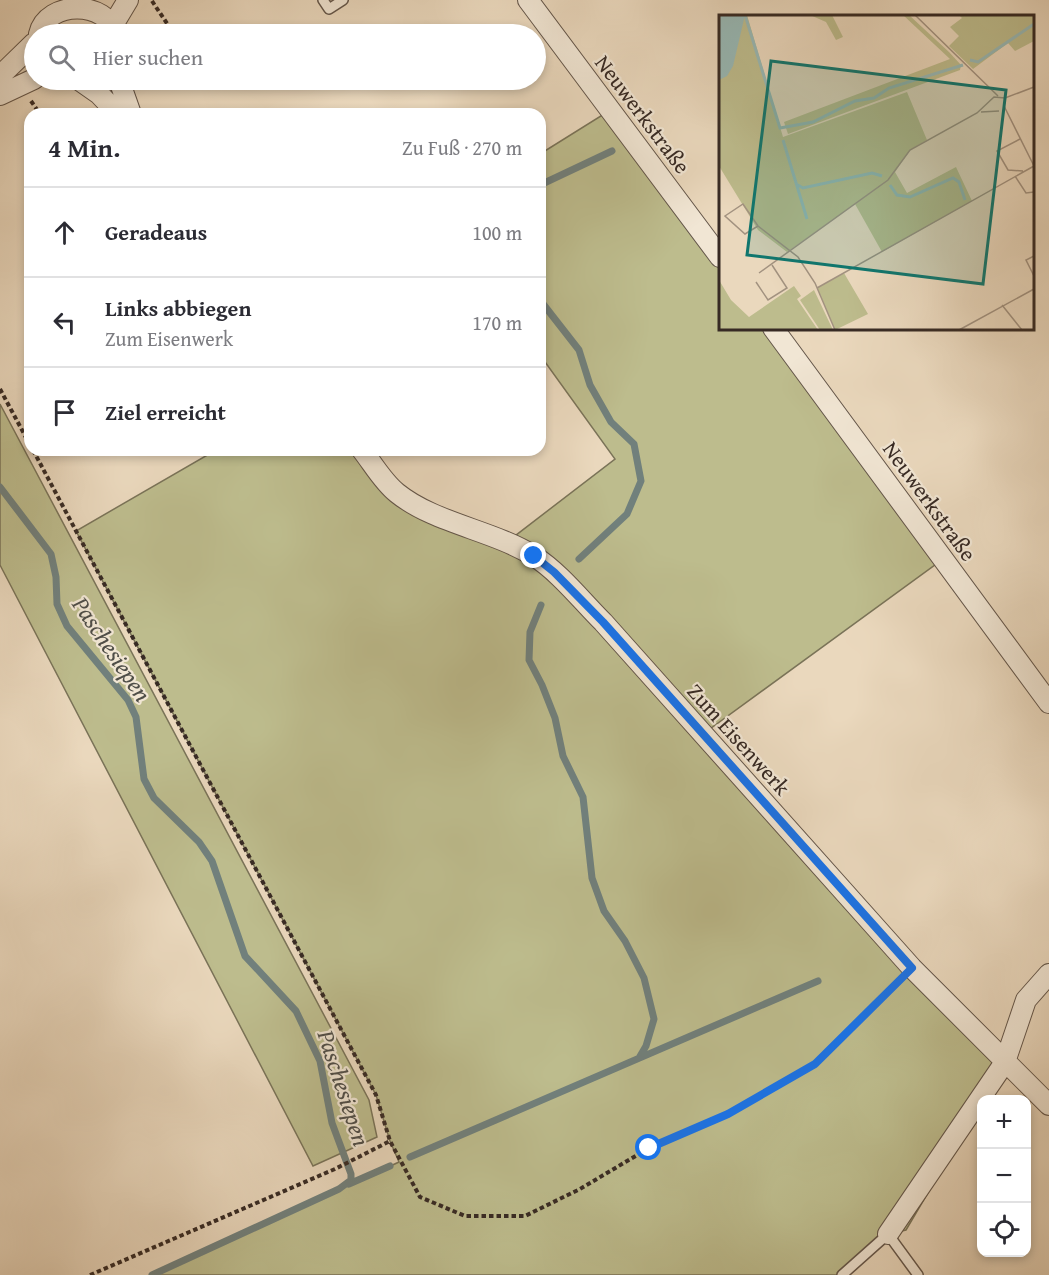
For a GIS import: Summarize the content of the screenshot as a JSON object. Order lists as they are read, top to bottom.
{
  "streets": {
    "street": ["Neuwerkstraße", "Zum Eisenwerk"]
  },
  "water": ["Paschesiepen"],
  "page": {
    "search": "Hier suchen",
    "heading": ["4 Min.", "Zu Fuß · 270 m"],
    "list": [
      ["Geradeaus", "100 m"],
      ["Links abbiegen", "Zum Eisenwerk", "170 m"],
      "Ziel erreicht"
    ],
    "map_buttons": ["+", "−"]
  }
}
